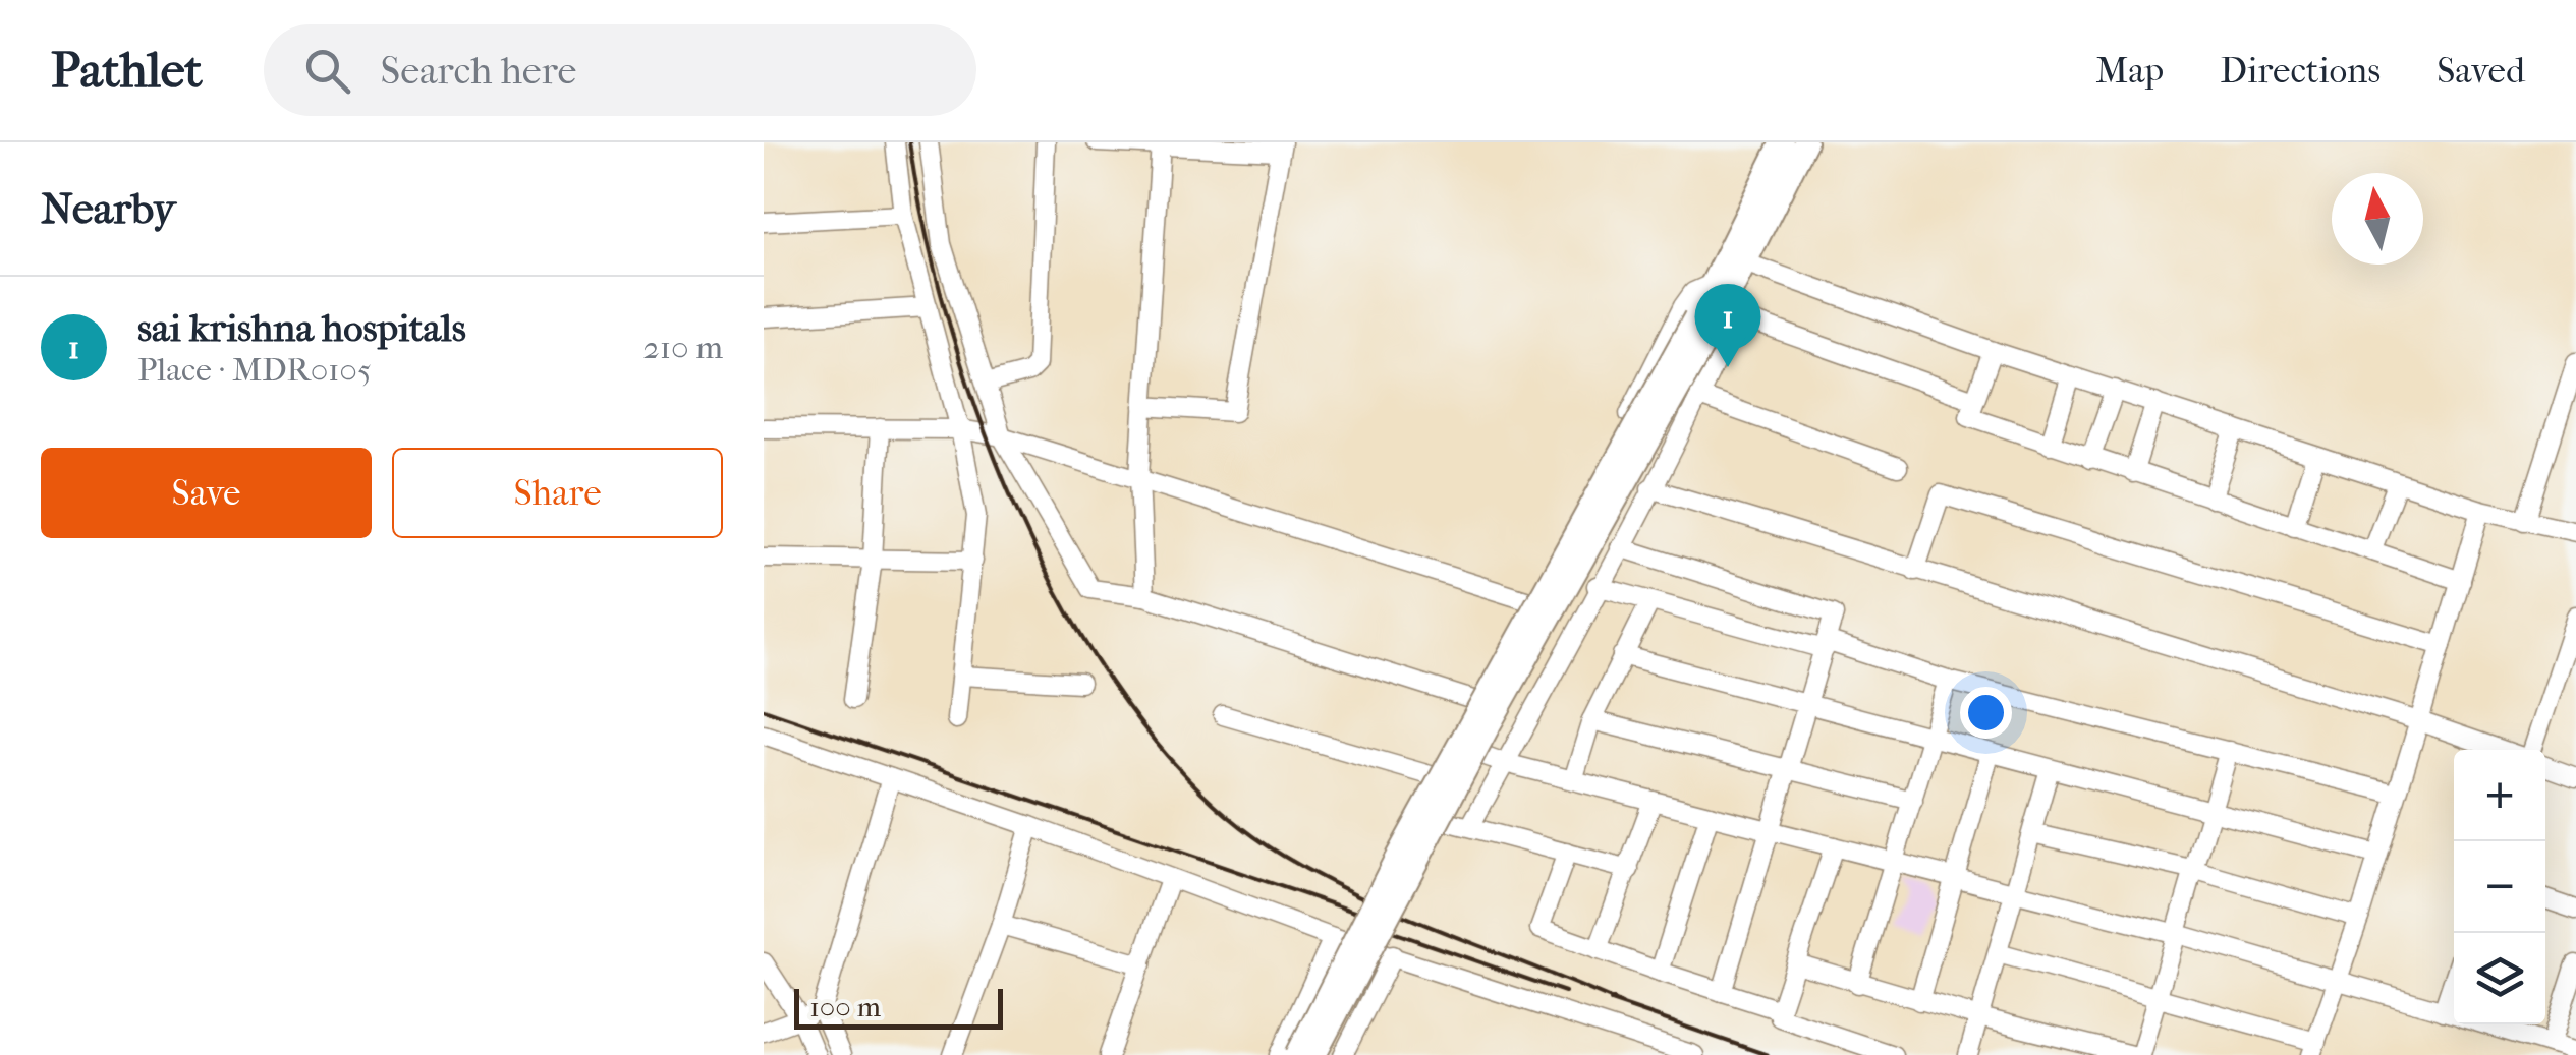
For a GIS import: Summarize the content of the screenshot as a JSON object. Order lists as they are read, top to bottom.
{
  "scale_bar": "100 m",
  "north": "top",
  "page": {
    "header": "Pathlet",
    "search": "Search here",
    "nav": ["Map", "Directions", "Saved"],
    "heading": "Nearby",
    "list": [
      {
        "mark": "1",
        "name": "sai krishna hospitals",
        "note": "Place · MDR0105",
        "value": "210 m"
      }
    ],
    "pins": "1",
    "buttons": ["Save", "Share"],
    "map_buttons": ["+", "−"],
    "scale": "100 m"
  }
}
